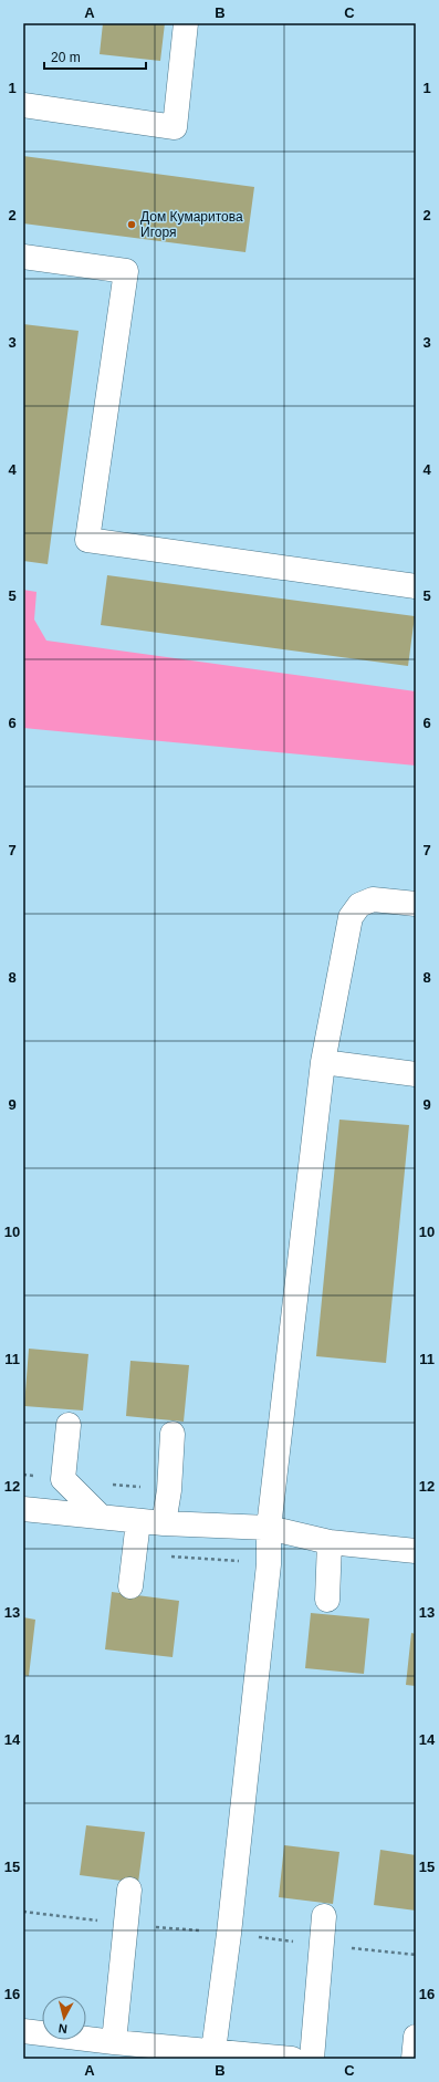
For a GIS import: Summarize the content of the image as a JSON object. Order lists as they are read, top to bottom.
{
  "places": ["Дом Кумаритова Игоря"],
  "scale_bar": "20 m",
  "north": "bottom",
  "grid": {
    "columns": ["A", "B", "C"],
    "rows": [
      "1",
      "2",
      "3",
      "4",
      "5",
      "6",
      "7",
      "8",
      "9",
      "10",
      "11",
      "12",
      "13",
      "14",
      "15",
      "16"
    ]
  }
}
